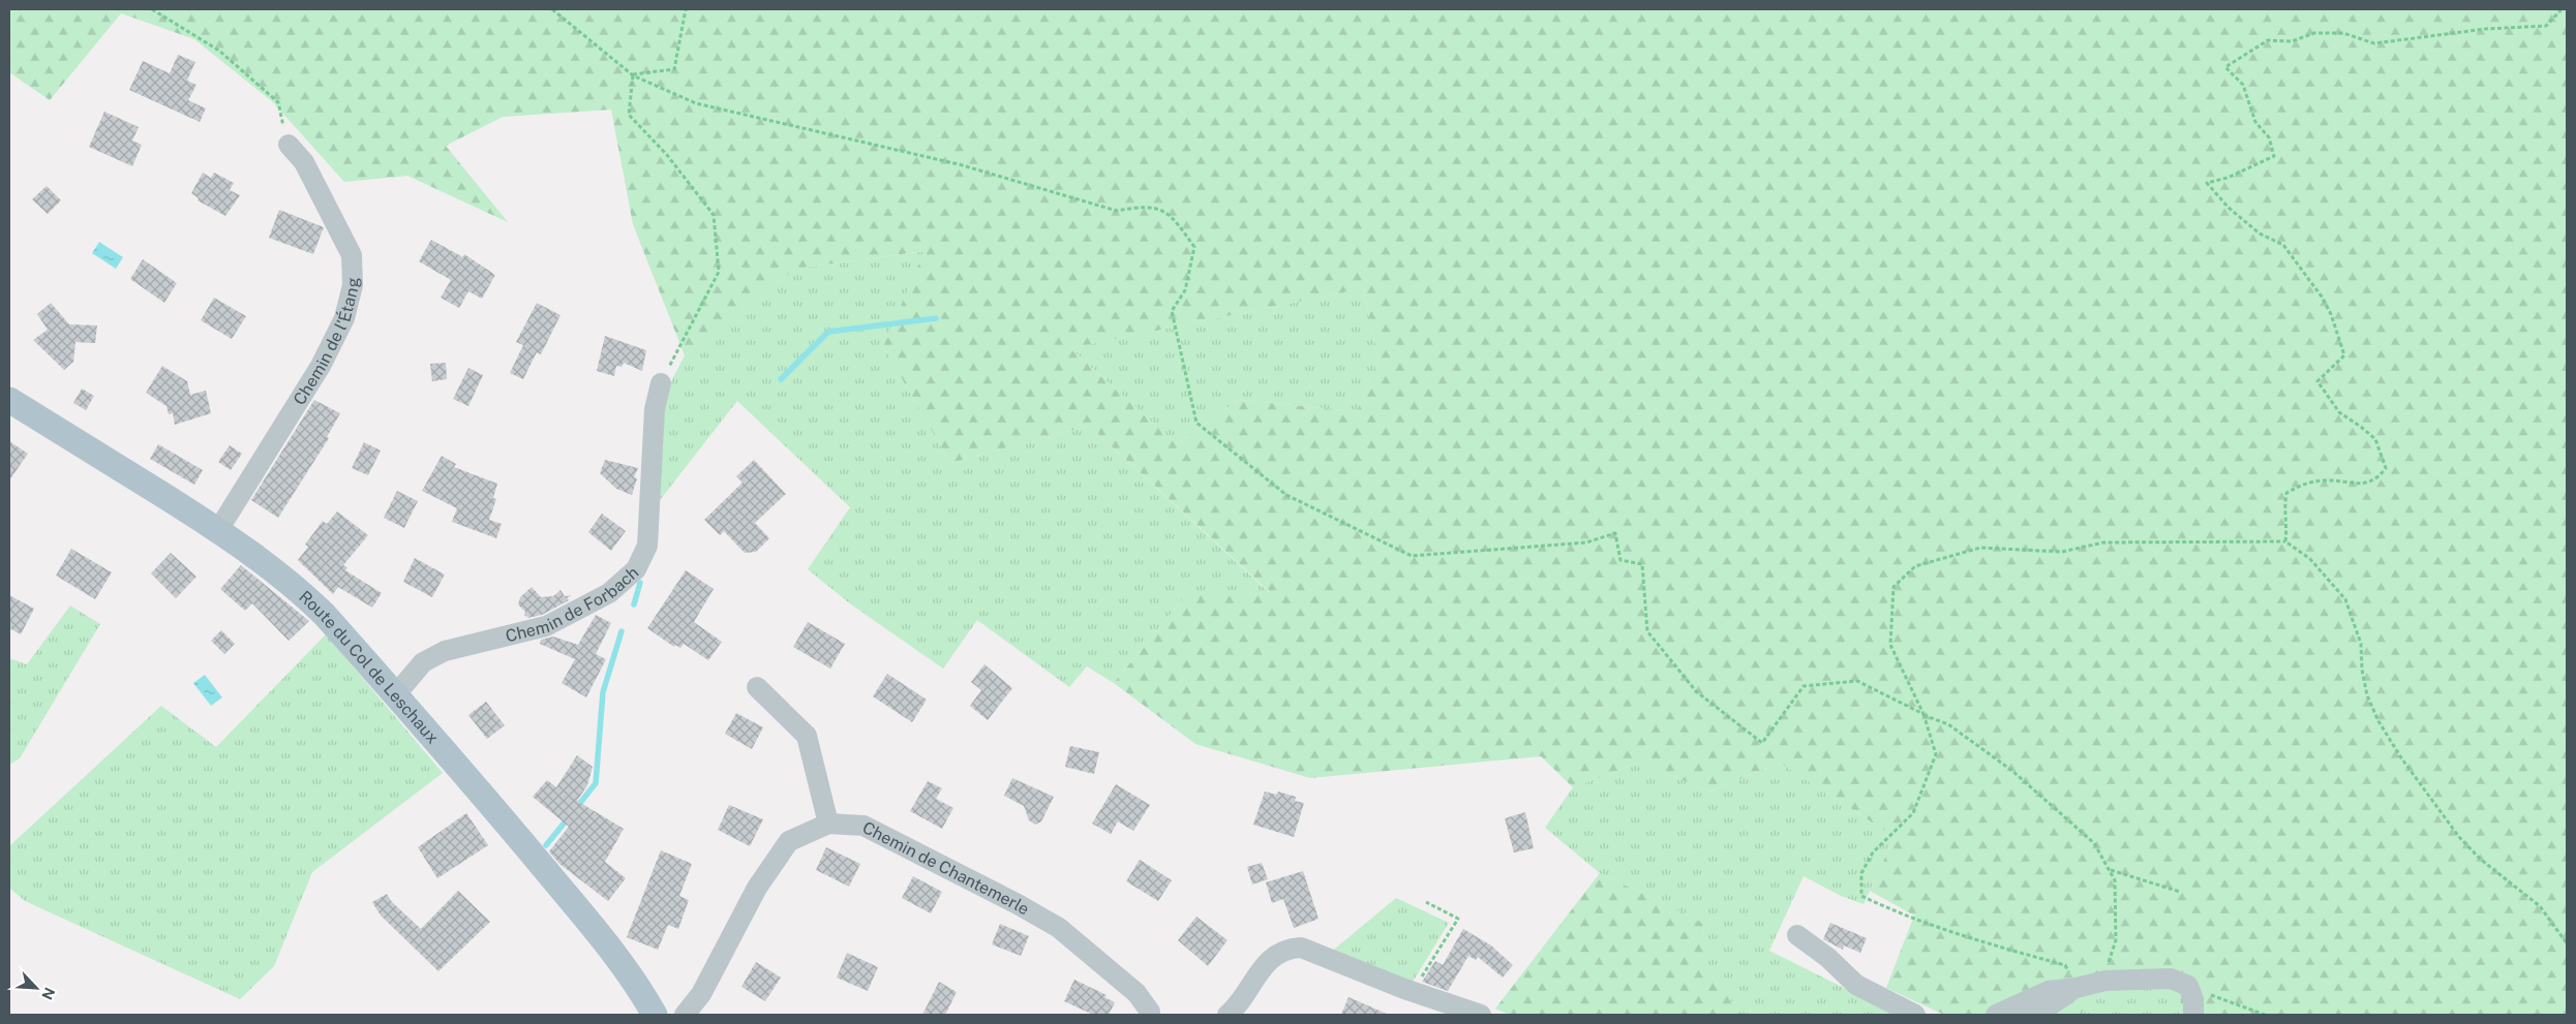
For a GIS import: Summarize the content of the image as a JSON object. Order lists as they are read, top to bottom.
{
  "streets": {
    "main road": ["Route du Col de Leschaux"],
    "street": ["Chemin de l'Étang", "Chemin de Forbach", "Chemin de Chantemerle"]
  },
  "crossings": [
    ["Chemin de l'Étang", "Route du Col de Leschaux"],
    ["Chemin de Forbach", "Route du Col de Leschaux"]
  ],
  "north": "bottom right"
}
